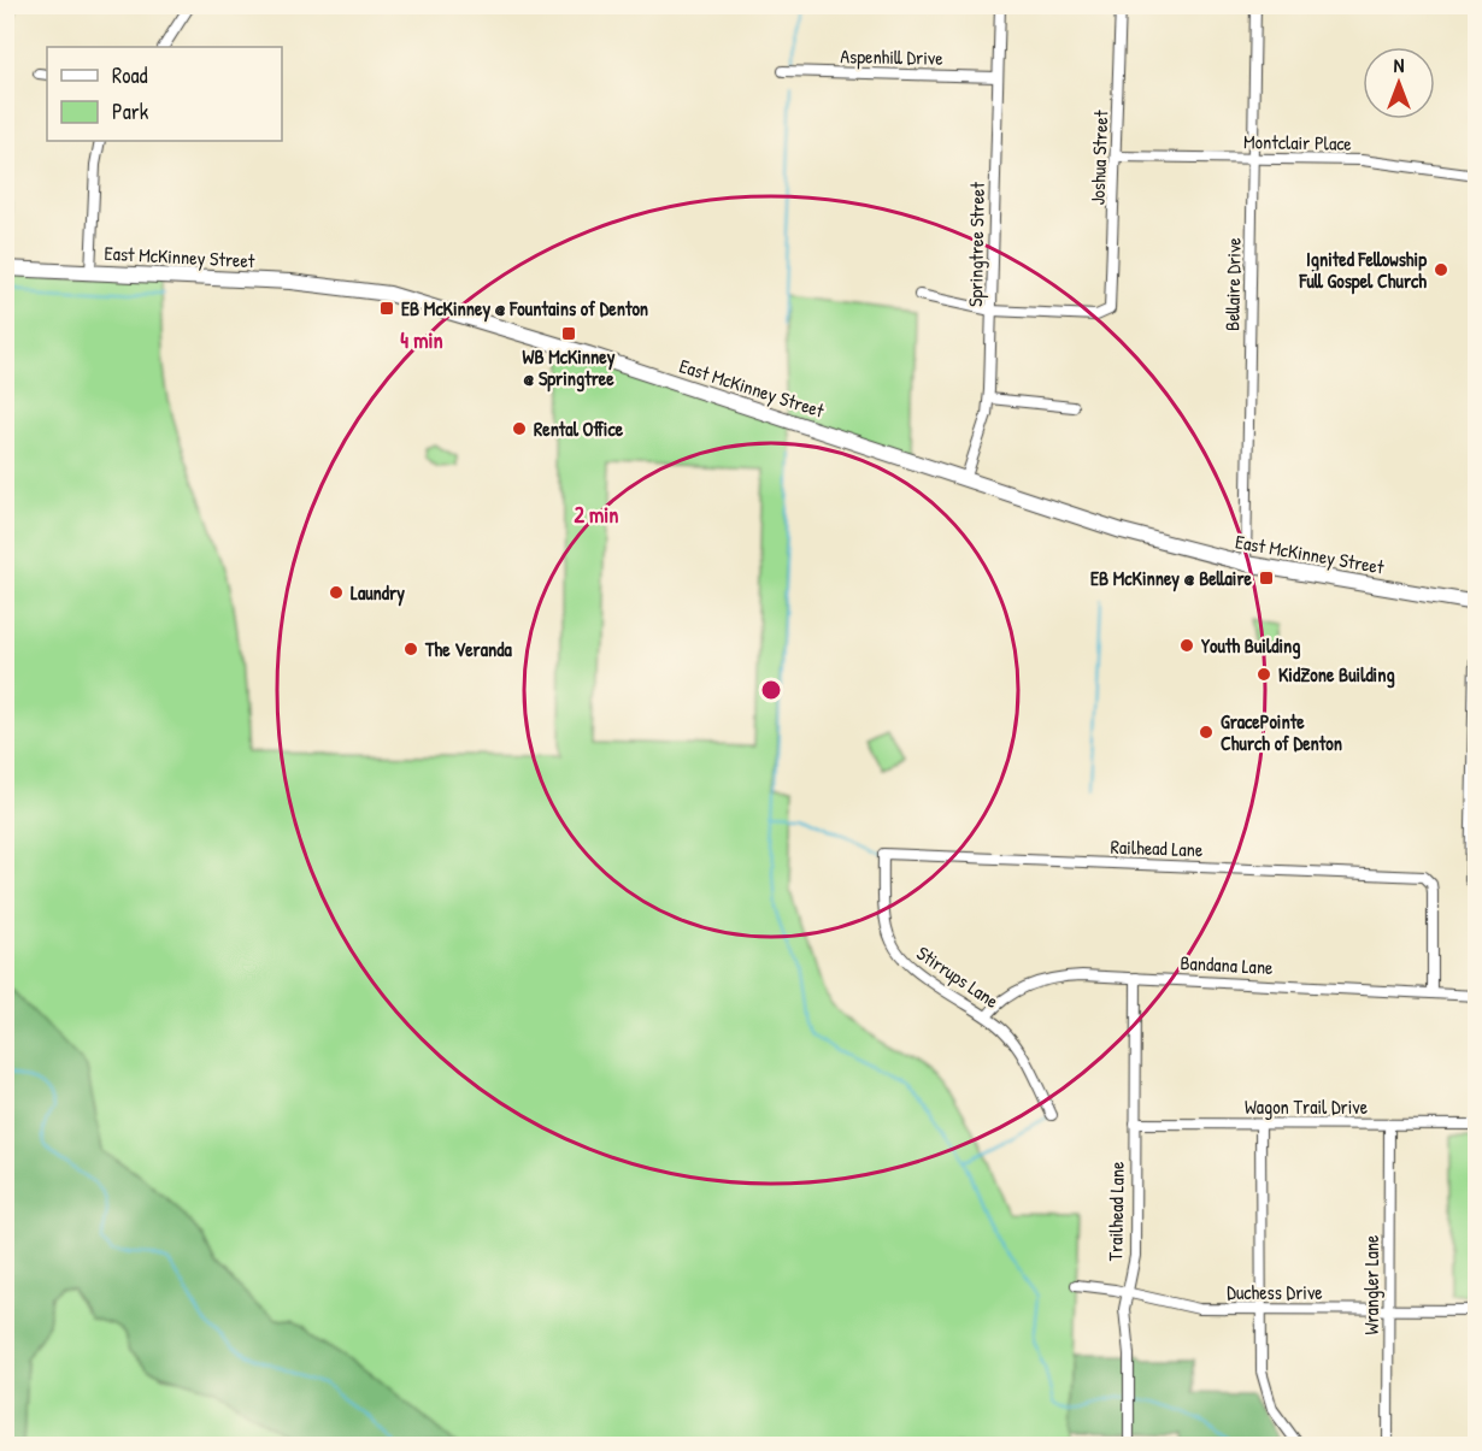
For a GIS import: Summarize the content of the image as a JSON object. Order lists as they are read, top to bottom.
{
  "streets": {
    "main road": ["East McKinney Street"],
    "street": [
      "Aspenhill Drive",
      "Montclair Place",
      "Joshua Street",
      "Springtree Street",
      "Bellaire Drive",
      "Railhead Lane",
      "Bandana Lane",
      "Stirrups Lane",
      "Wagon Trail Drive",
      "Trailhead Lane",
      "Wrangler Lane",
      "Duchess Drive"
    ]
  },
  "crossings": [
    ["Aspenhill Drive", "Springtree Street"],
    ["Montclair Place", "Joshua Street"],
    ["Montclair Place", "Bellaire Drive"],
    ["Joshua Street", "Springtree Street"],
    ["Springtree Street", "East McKinney Street"],
    ["East McKinney Street", "Bellaire Drive"],
    ["Railhead Lane", "Bandana Lane"],
    ["Railhead Lane", "Stirrups Lane"],
    ["Bandana Lane", "Stirrups Lane"],
    ["Bandana Lane", "Trailhead Lane"],
    ["Wagon Trail Drive", "Trailhead Lane"],
    ["Wagon Trail Drive", "Wrangler Lane"],
    ["Trailhead Lane", "Duchess Drive"],
    ["Wrangler Lane", "Duchess Drive"]
  ],
  "places": {
    "other": [
      "Ignited Fellowship Full Gospel Church",
      "Rental Office",
      "Laundry",
      "Youth Building",
      "The Veranda",
      "KidZone Building",
      "GracePointe Church of Denton"
    ],
    "transit": ["EB McKinney @ Fountains of Denton", "WB McKinney @ Springtree", "EB McKinney @ Bellaire"]
  },
  "legend": ["Road", "Park"],
  "north": "top",
  "rings": ["4 min", "2 min"]
}
